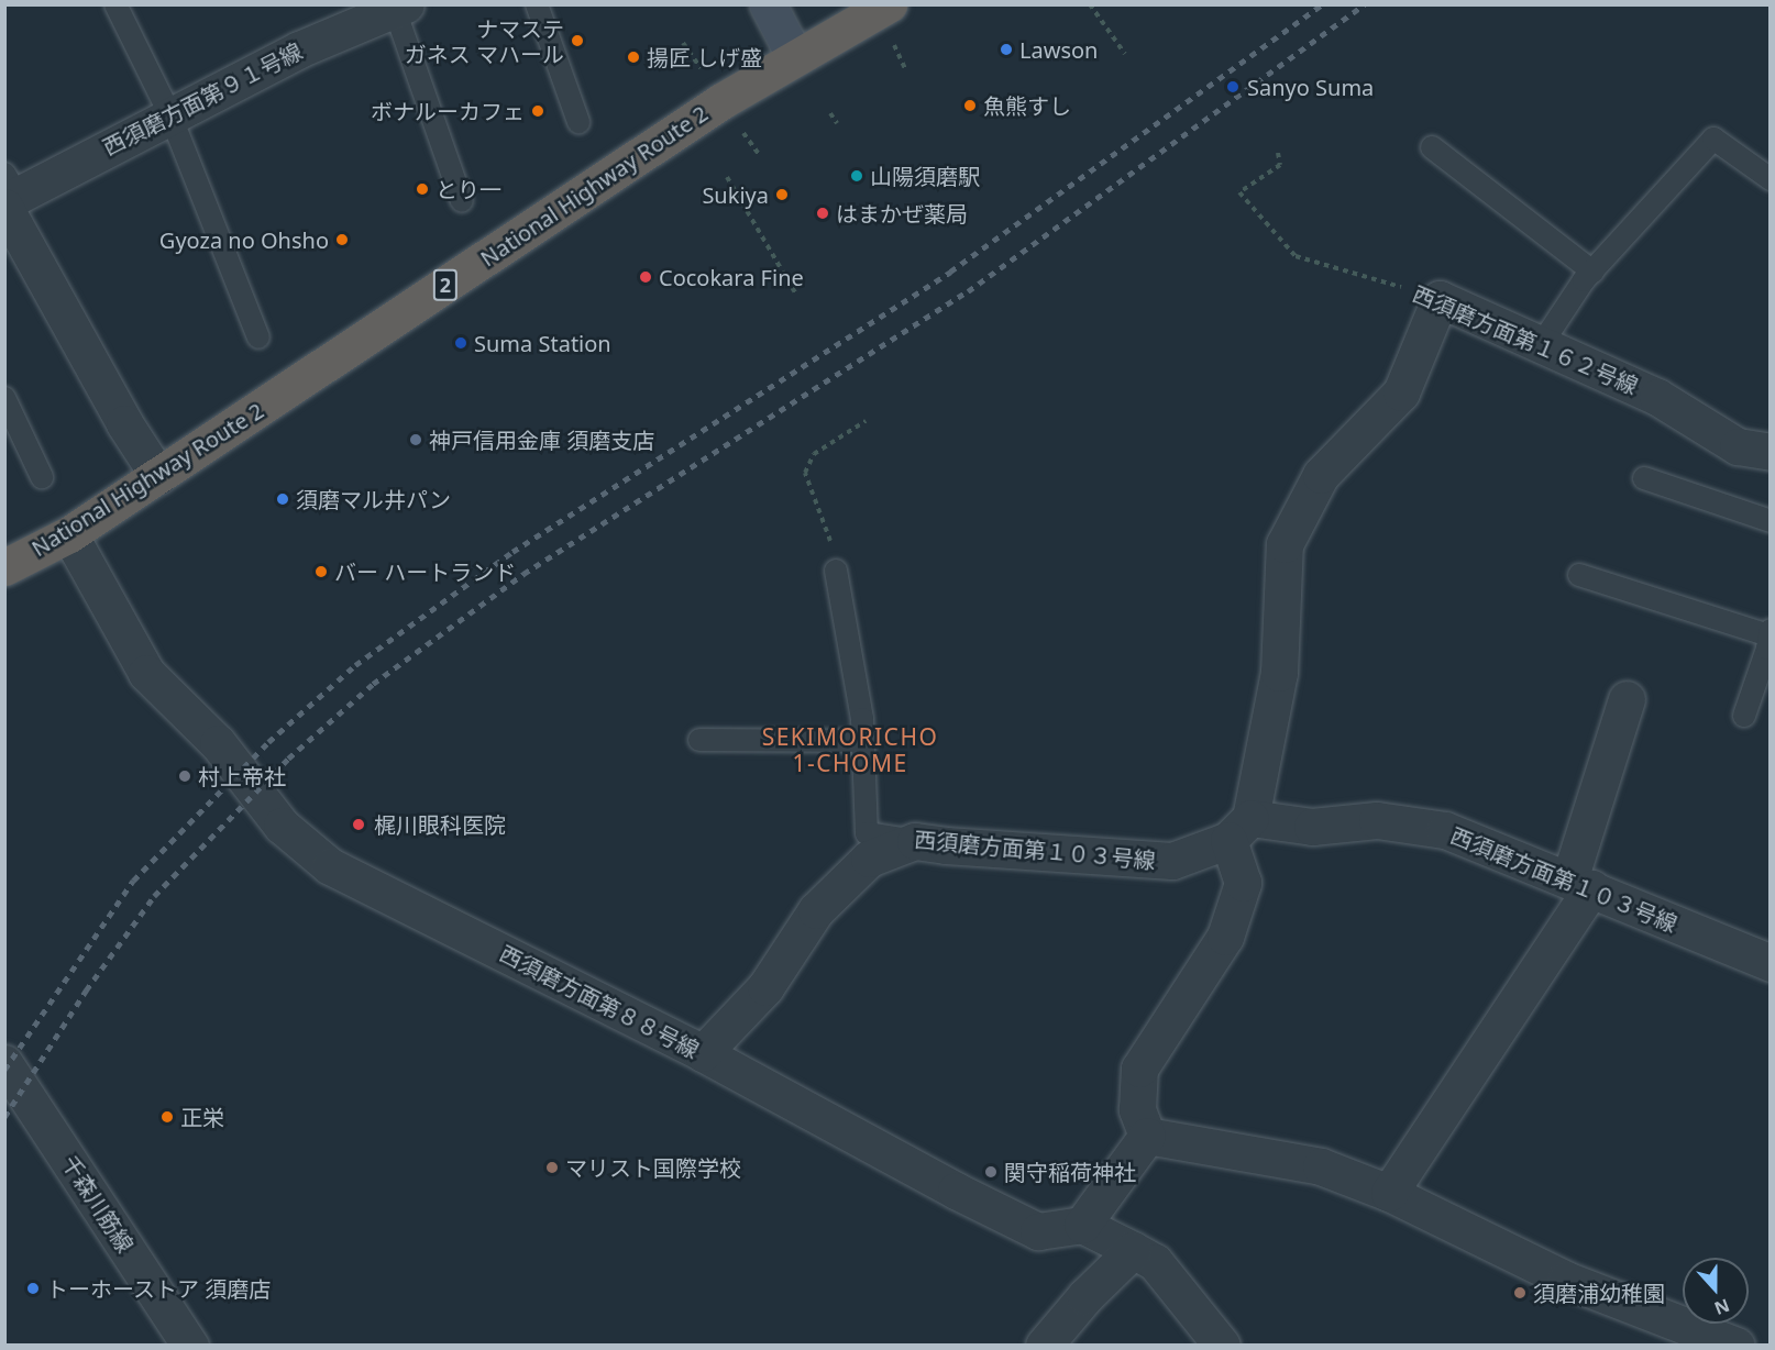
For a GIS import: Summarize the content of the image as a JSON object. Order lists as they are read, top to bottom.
{
  "streets": {
    "highway": ["National Highway Route 2", "2"],
    "street": [
      "西須磨方面第９１号線",
      "西須磨方面第１６２号線",
      "西須磨方面第１０３号線",
      "西須磨方面第８８号線",
      "千森川筋線"
    ]
  },
  "crossings": [
    ["National Highway Route 2", "西須磨方面第８８号線"]
  ],
  "districts": ["SEKIMORICHO 1-CHOME"],
  "places": [
    "ナマステ ガネス マハール",
    "Lawson",
    "揚匠 しげ盛",
    "Sanyo Suma",
    "魚熊すし",
    "ボナルーカフェ",
    "山陽須磨駅",
    "とり一",
    "Sukiya",
    "はまかぜ薬局",
    "Gyoza no Ohsho",
    "Cocokara Fine",
    "Suma Station",
    "神戸信用金庫 須磨支店",
    "須磨マル井パン",
    "バー ハートランド",
    "村上帝社",
    "梶川眼科医院",
    "正栄",
    "マリスト国際学校",
    "関守稲荷神社",
    "トーホーストア 須磨店",
    "須磨浦幼稚園"
  ],
  "north": "bottom"
}
